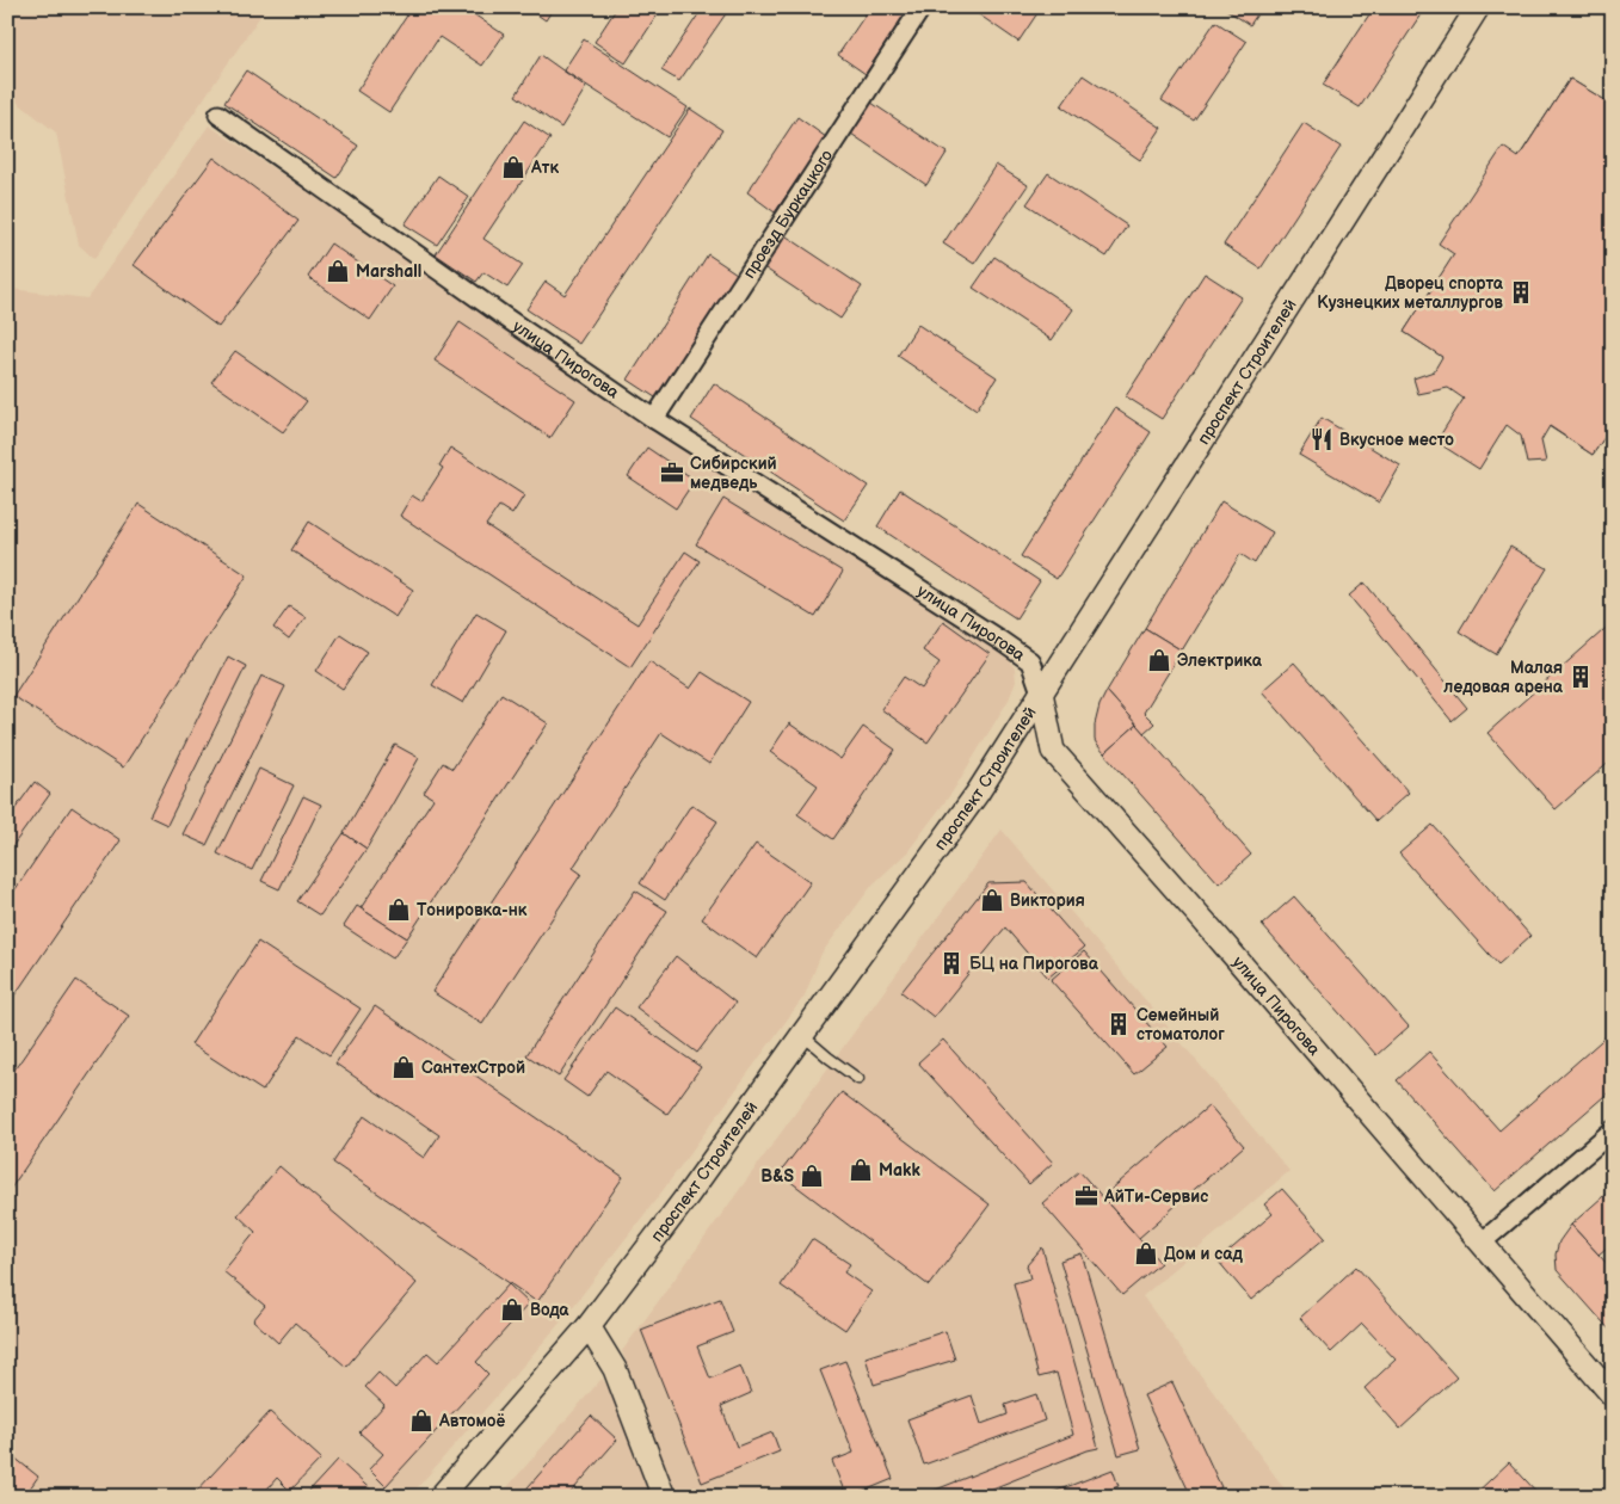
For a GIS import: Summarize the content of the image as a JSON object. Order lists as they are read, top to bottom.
{
  "streets": {
    "street": ["проезд Буркацкого", "улица Пирогова", "проспект Строителей"]
  },
  "crossings": [
    ["проезд Буркацкого", "улица Пирогова"],
    ["улица Пирогова", "проспект Строителей"]
  ],
  "places": {
    "shop": [
      "Атк",
      "Marshall",
      "Электрика",
      "Виктория",
      "Тонировка-нк",
      "СантехСтрой",
      "Makk",
      "B&S",
      "Дом и сад",
      "Вода",
      "Автомоё"
    ],
    "building": [
      "Дворец спорта Кузнецких металлургов",
      "Малая ледовая арена",
      "БЦ на Пирогова",
      "Семейный стоматолог"
    ],
    "restaurant": ["Вкусное место"],
    "office": ["Сибирский медведь", "АйТи-Сервис"]
  }
}
